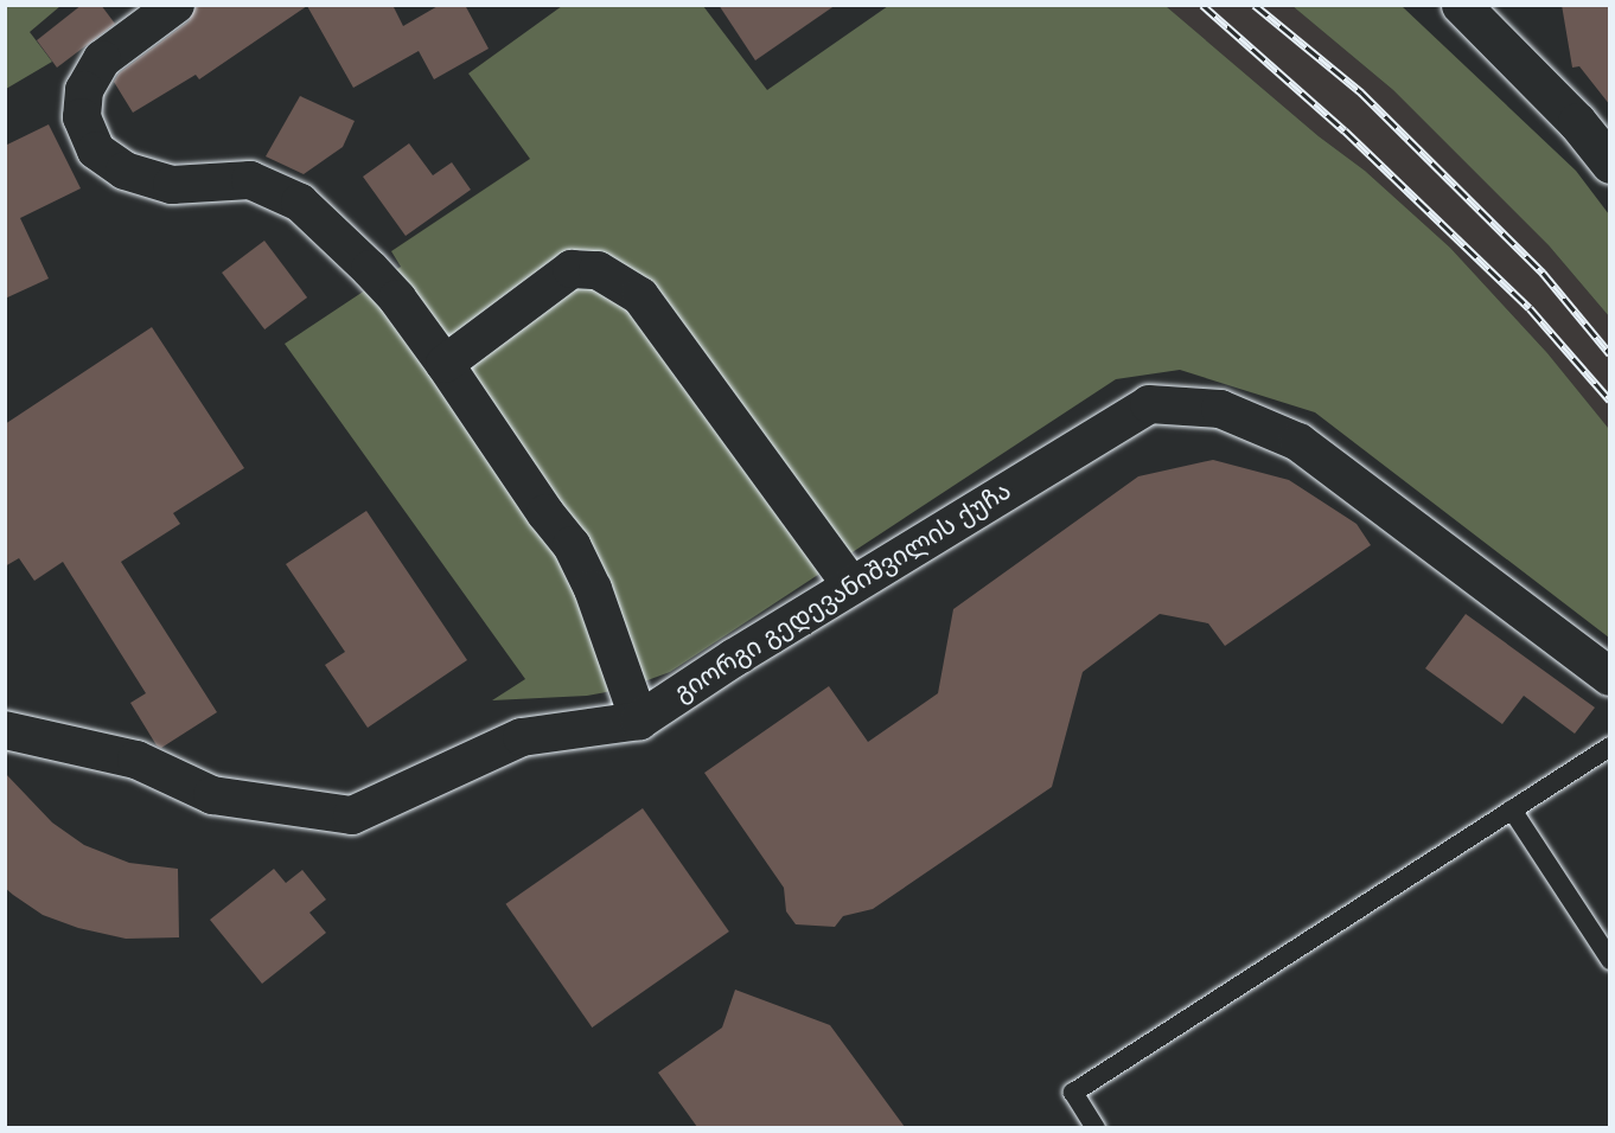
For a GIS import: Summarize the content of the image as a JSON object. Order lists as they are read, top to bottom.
{
  "streets": {
    "street": ["გიორგი გედევანიშვილის ქუჩა"]
  }
}
